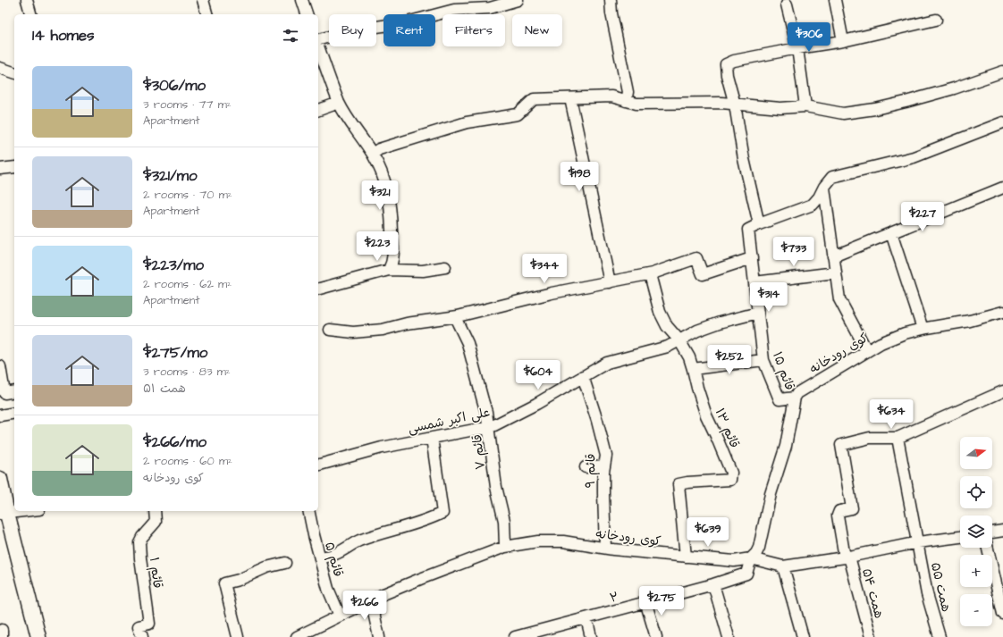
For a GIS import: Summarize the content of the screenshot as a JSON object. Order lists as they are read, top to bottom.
{
  "streets": {
    "street": [
      "کوی رودخانه",
      "قائم ۱۵",
      "علی اکبر شمسی",
      "قائم ۱۳",
      "قائم ۷",
      "قائم ۹",
      "قائم ۵",
      "قائم ۱",
      "همت ۵۵",
      "همت ۵۴",
      "۲"
    ]
  },
  "crossings": [
    ["کوی رودخانه", "قائم ۱۵"],
    ["کوی رودخانه", "قائم ۱۳"],
    ["کوی رودخانه", "قائم ۷"],
    ["کوی رودخانه", "قائم ۹"],
    ["کوی رودخانه", "قائم ۵"],
    ["کوی رودخانه", "۲"],
    ["قائم ۱۵", "علی اکبر شمسی"],
    ["علی اکبر شمسی", "قائم ۱۳"],
    ["علی اکبر شمسی", "قائم ۷"],
    ["علی اکبر شمسی", "قائم ۹"],
    ["همت ۵۵", "همت ۵۴"]
  ],
  "north": "right",
  "page": {
    "chip": [
      "Buy",
      "Rent",
      "Filters",
      "New"
    ],
    "heading": "14 homes",
    "price": [
      "$306",
      "$198",
      "$321",
      "$227",
      "$223",
      "$733",
      "$344",
      "$314",
      "$252",
      "$604",
      "$634",
      "$639",
      "$275",
      "$266"
    ],
    "list": [
      {
        "name": "$306/mo",
        "note": "3 rooms · 77 m² · Apartment"
      },
      {
        "name": "$321/mo",
        "note": "2 rooms · 70 m² · Apartment"
      },
      {
        "name": "$223/mo",
        "note": "2 rooms · 62 m² · Apartment"
      },
      {
        "name": "$275/mo",
        "note": "3 rooms · 83 m² · همت ۵۱"
      },
      {
        "name": "$266/mo",
        "note": "2 rooms · 60 m² · کوی رودخانه"
      }
    ],
    "map_buttons": ["+", "−"]
  }
}
